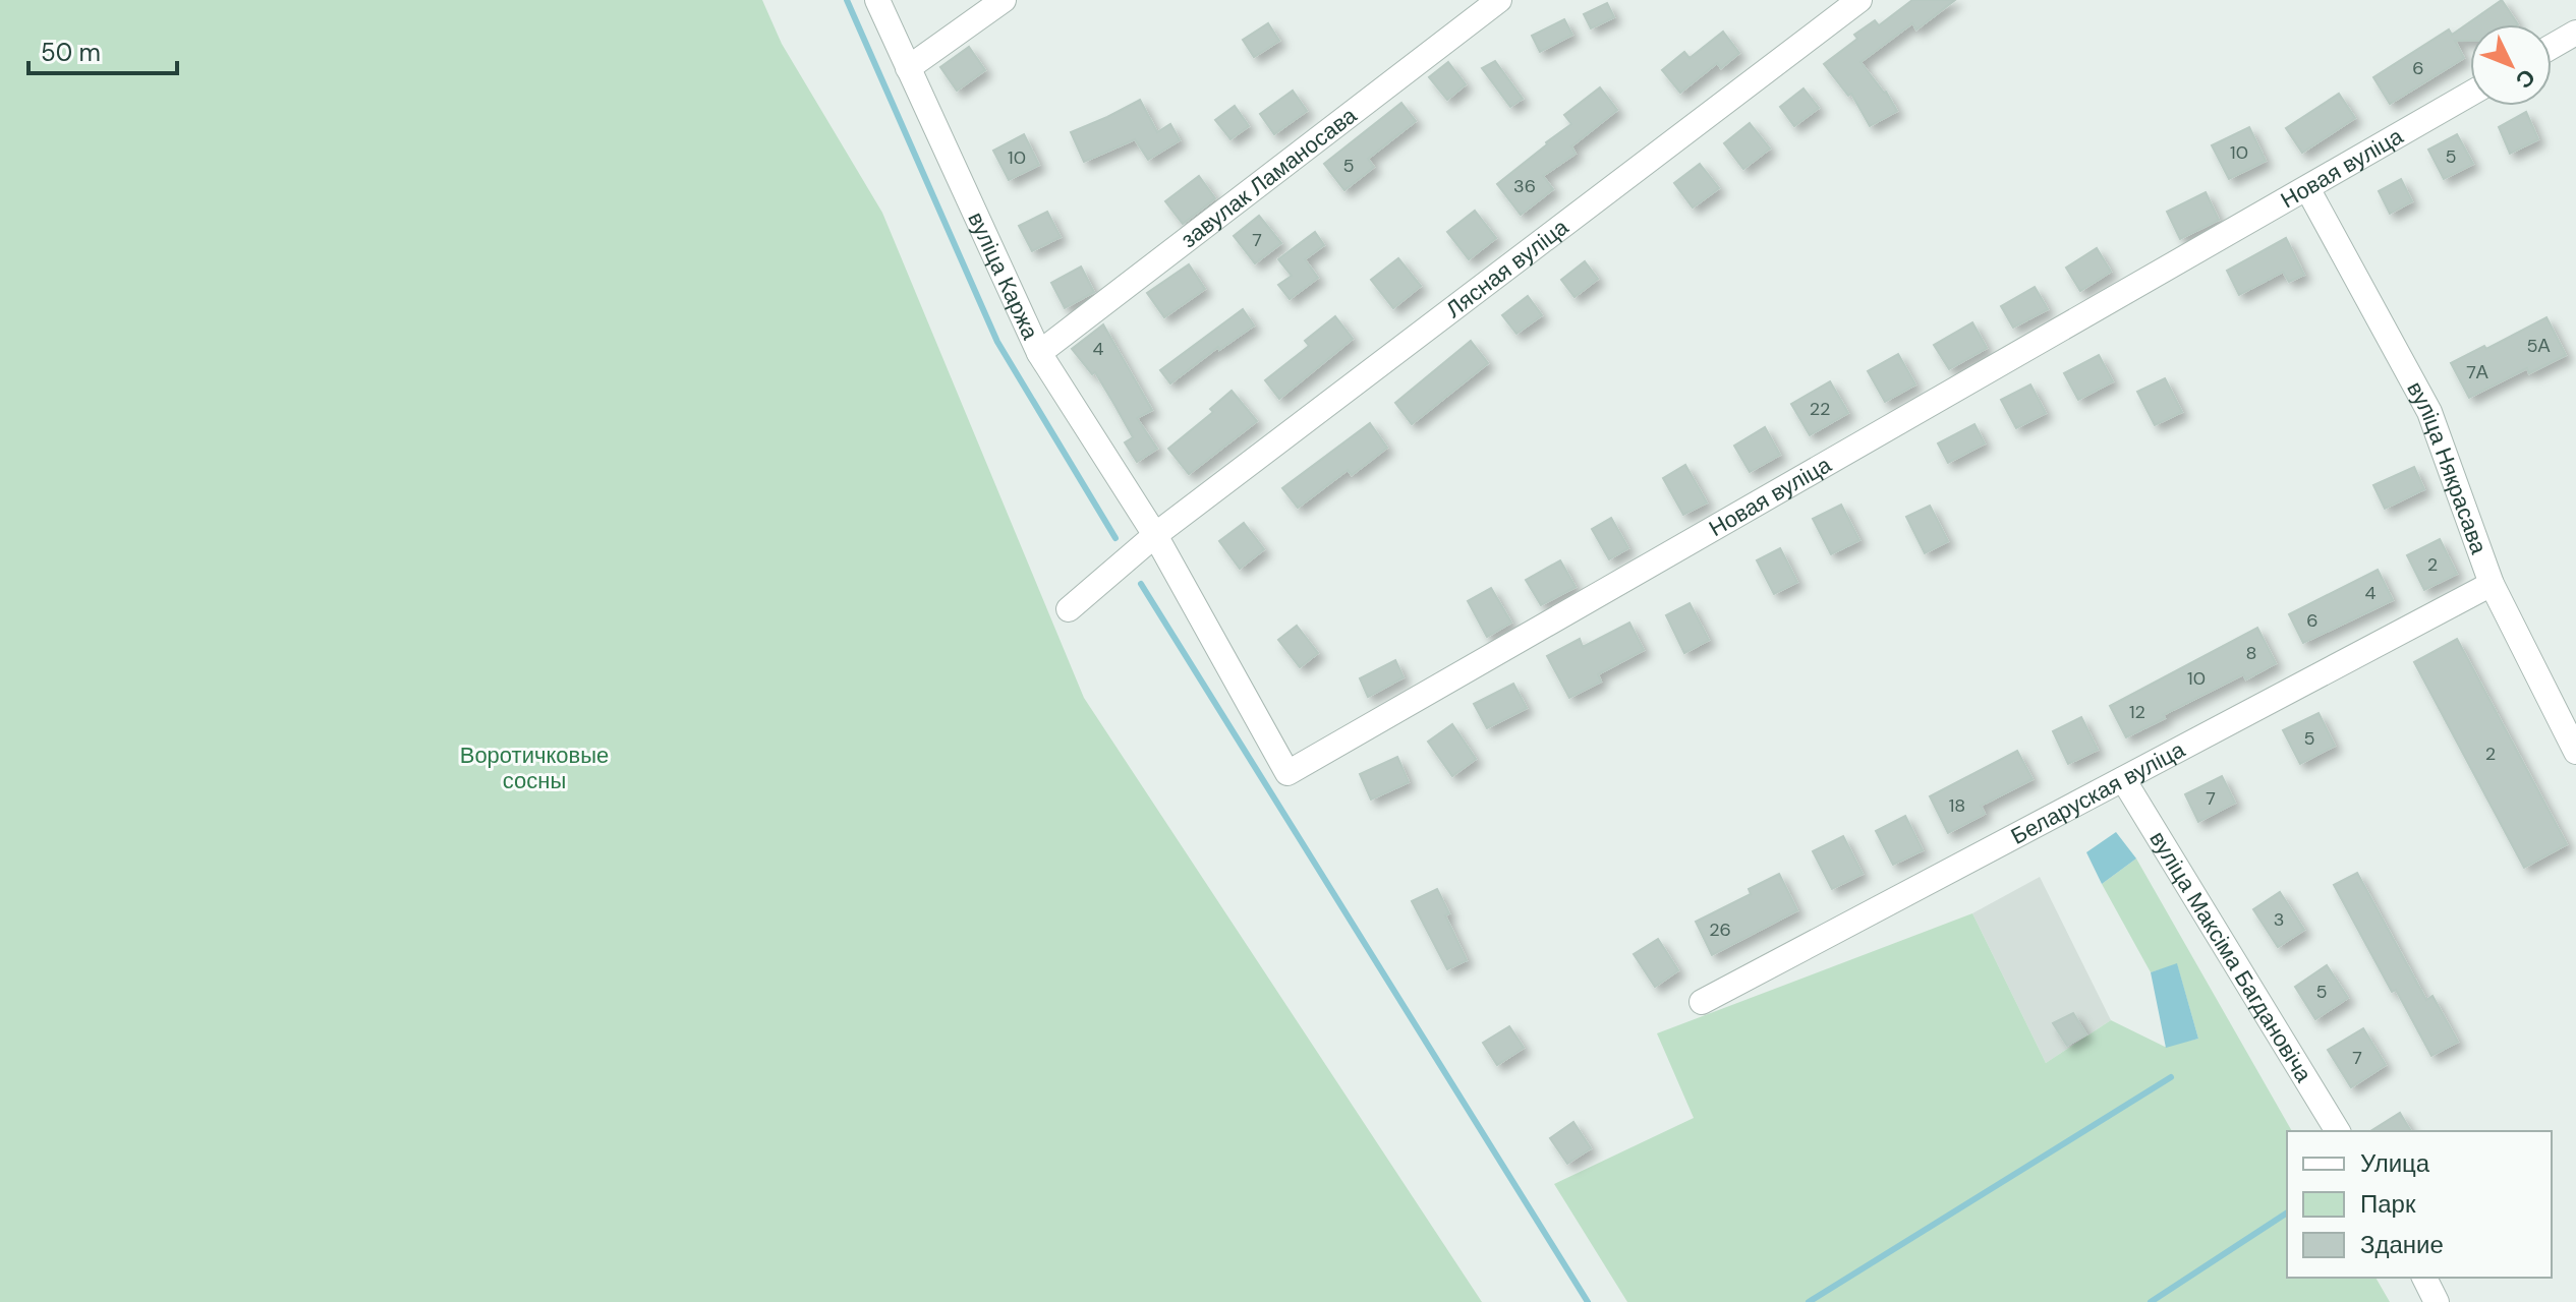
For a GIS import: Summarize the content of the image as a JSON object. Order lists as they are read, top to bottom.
{
  "streets": {
    "street": [
      "Новая вуліца",
      "завулак Ламаносава",
      "Лясная вуліца",
      "вуліца Каржа",
      "вуліца Някрасава",
      "Беларуская вуліца",
      "вуліца Максіма Багдановіча"
    ]
  },
  "crossings": [
    ["Новая вуліца", "Лясная вуліца"],
    ["Новая вуліца", "вуліца Каржа"],
    ["Новая вуліца", "вуліца Някрасава"],
    ["завулак Ламаносава", "вуліца Каржа"],
    ["Лясная вуліца", "вуліца Каржа"],
    ["вуліца Някрасава", "Беларуская вуліца"],
    ["Беларуская вуліца", "вуліца Максіма Багдановіча"]
  ],
  "parks": ["Воротичковые сосны"],
  "house_numbers": [
    "6",
    "10",
    "5",
    "10",
    "5",
    "36",
    "7",
    "5А",
    "4",
    "7А",
    "22",
    "2",
    "4",
    "6",
    "8",
    "10",
    "12",
    "5",
    "2",
    "7",
    "18",
    "3",
    "26",
    "5",
    "7"
  ],
  "legend": ["Улица", "Парк", "Здание"],
  "scale_bar": "50 m",
  "north": "bottom right"
}
